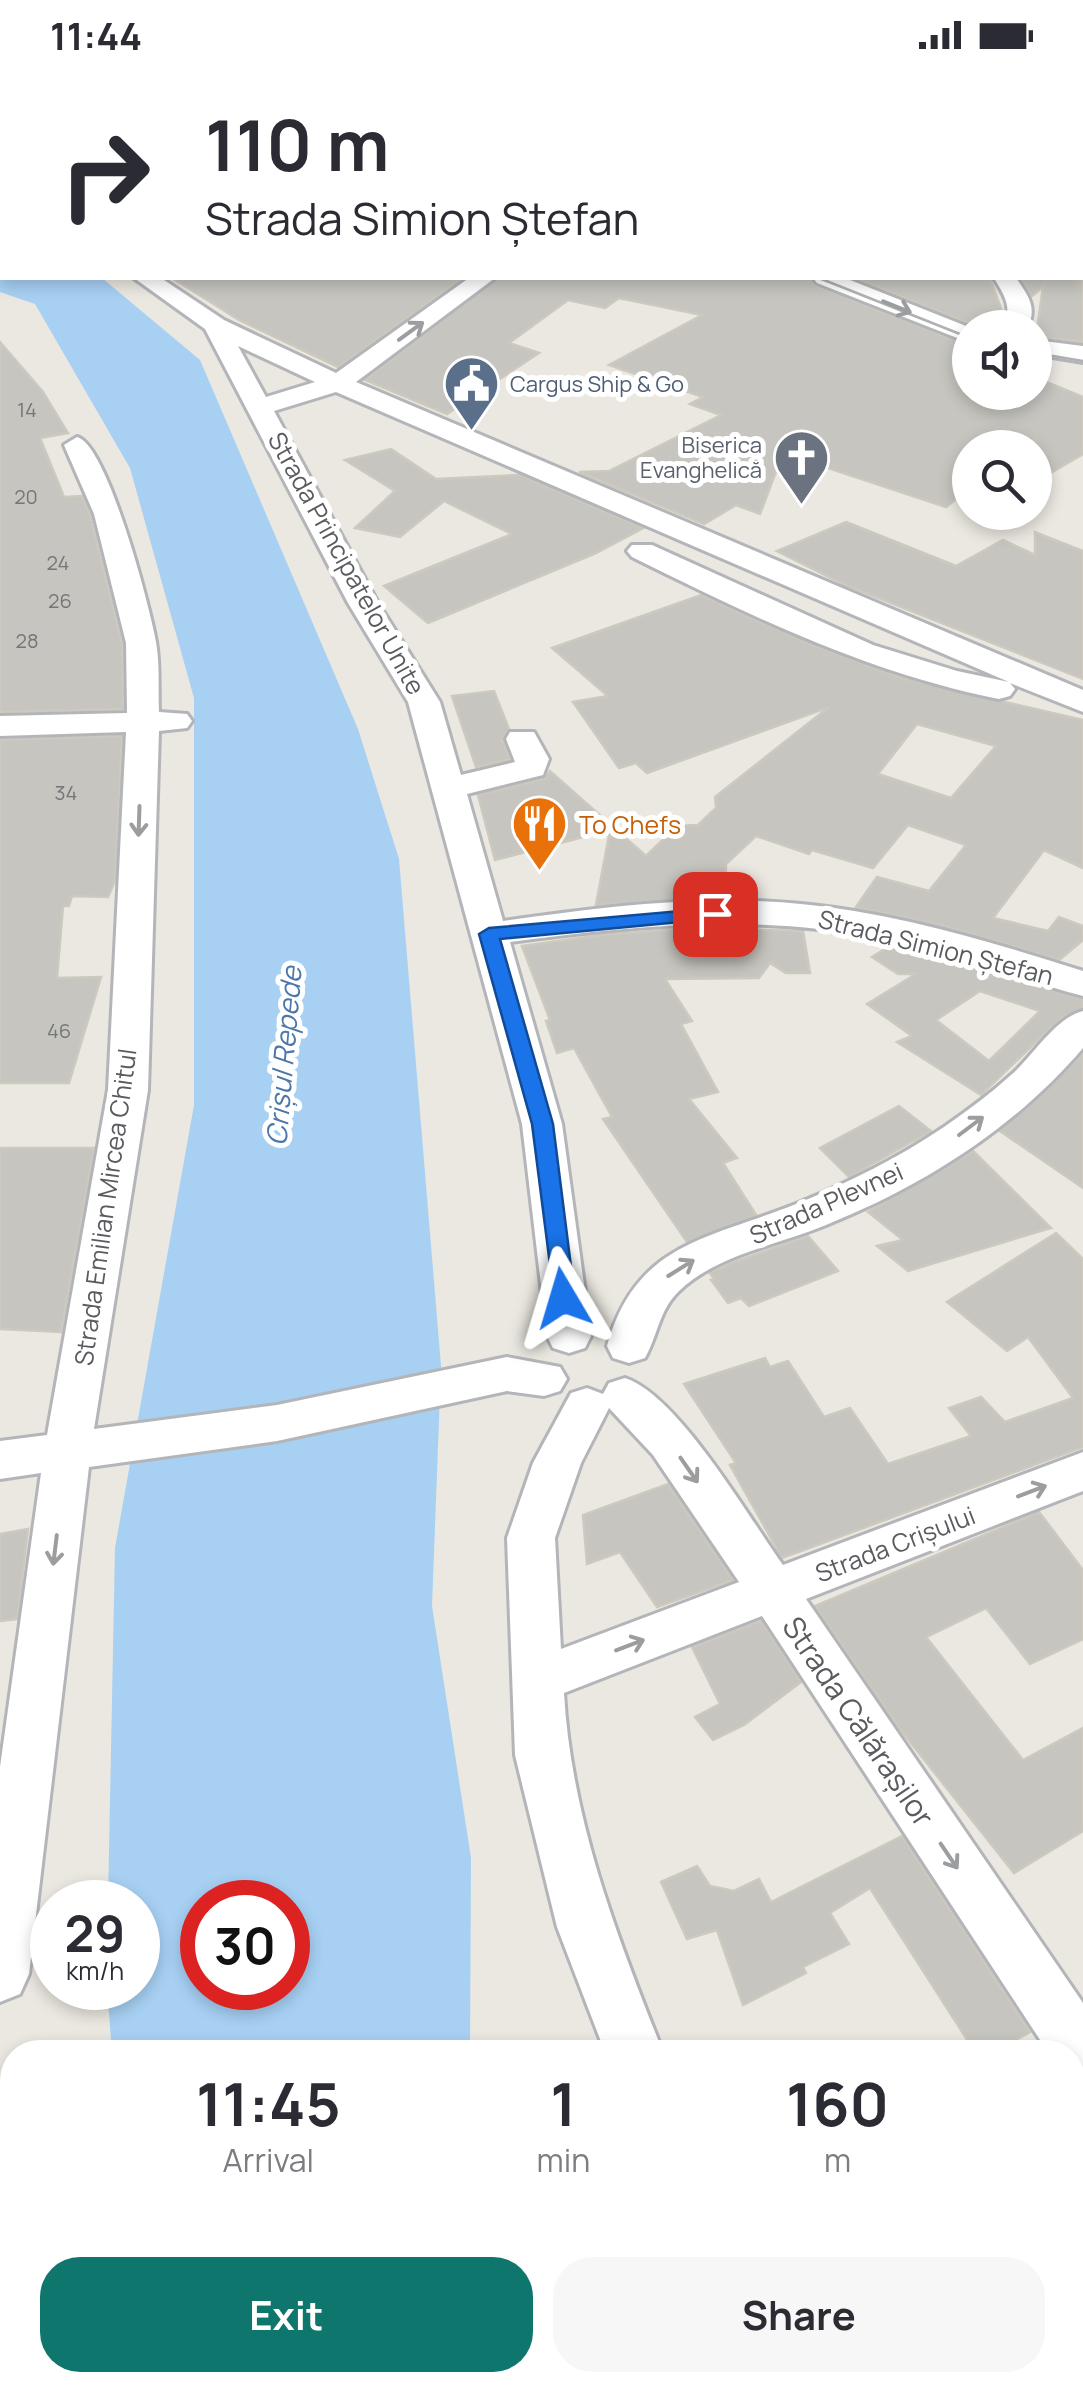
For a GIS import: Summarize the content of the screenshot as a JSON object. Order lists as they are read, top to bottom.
{
  "streets": {
    "street": [
      "Strada Principatelor Unite",
      "Strada Simion Ștefan",
      "Strada Plevnei",
      "Strada Emilian Mircea Chitul",
      "Strada Crișului",
      "Strada Călărașilor"
    ]
  },
  "crossings": [
    ["Strada Principatelor Unite", "Strada Simion Ștefan"],
    ["Strada Plevnei", "Strada Călărașilor"],
    ["Strada Crișului", "Strada Călărașilor"]
  ],
  "one_way": ["Strada Plevnei", "Strada Emilian Mircea Chitul", "Strada Crișului"],
  "water": ["Crișul Repede"],
  "places": {
    "public building": ["Cargus Ship & Go"],
    "church": ["Biserica Evanghelică"],
    "restaurant": ["To Chefs"]
  },
  "house_numbers": [
    "14",
    "20",
    "24",
    "26",
    "28",
    "34",
    "46"
  ],
  "page": {
    "status": "11:44",
    "turn": ["110 m", "Strada Simion Ștefan"],
    "speed": "29 km/h",
    "limit": "30",
    "eta": [
      "11:45",
      "Arrival",
      "1",
      "min",
      "160",
      "m"
    ],
    "buttons": ["Exit", "Share"]
  }
}
